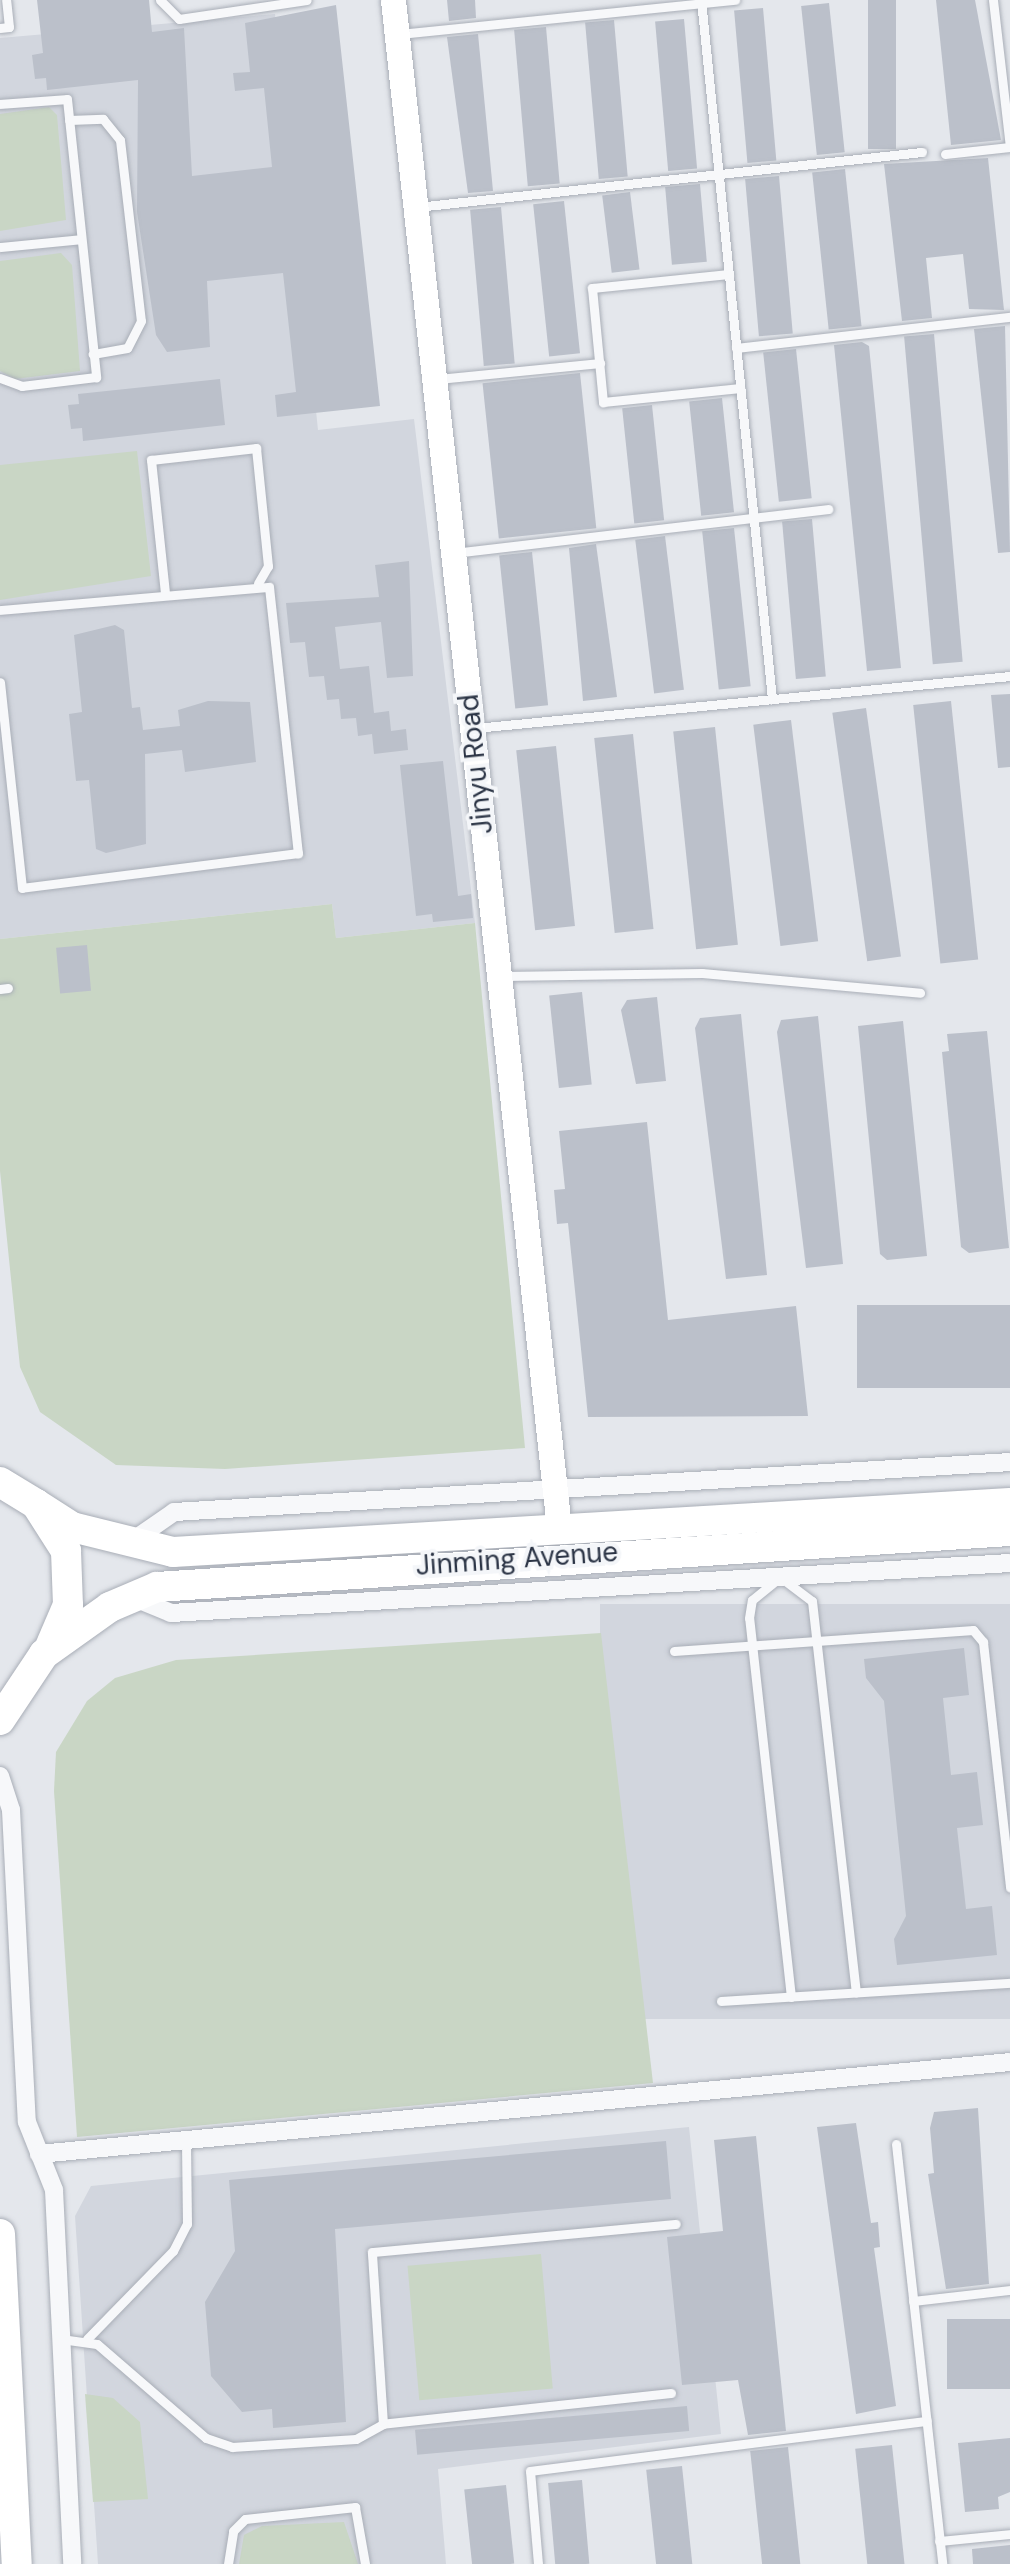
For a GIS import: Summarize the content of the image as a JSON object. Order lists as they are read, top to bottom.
{
  "streets": {
    "main road": ["Jinming Avenue"],
    "street": ["Jinyu Road"]
  },
  "crossings": [
    ["Jinyu Road", "Jinming Avenue"]
  ]
}
